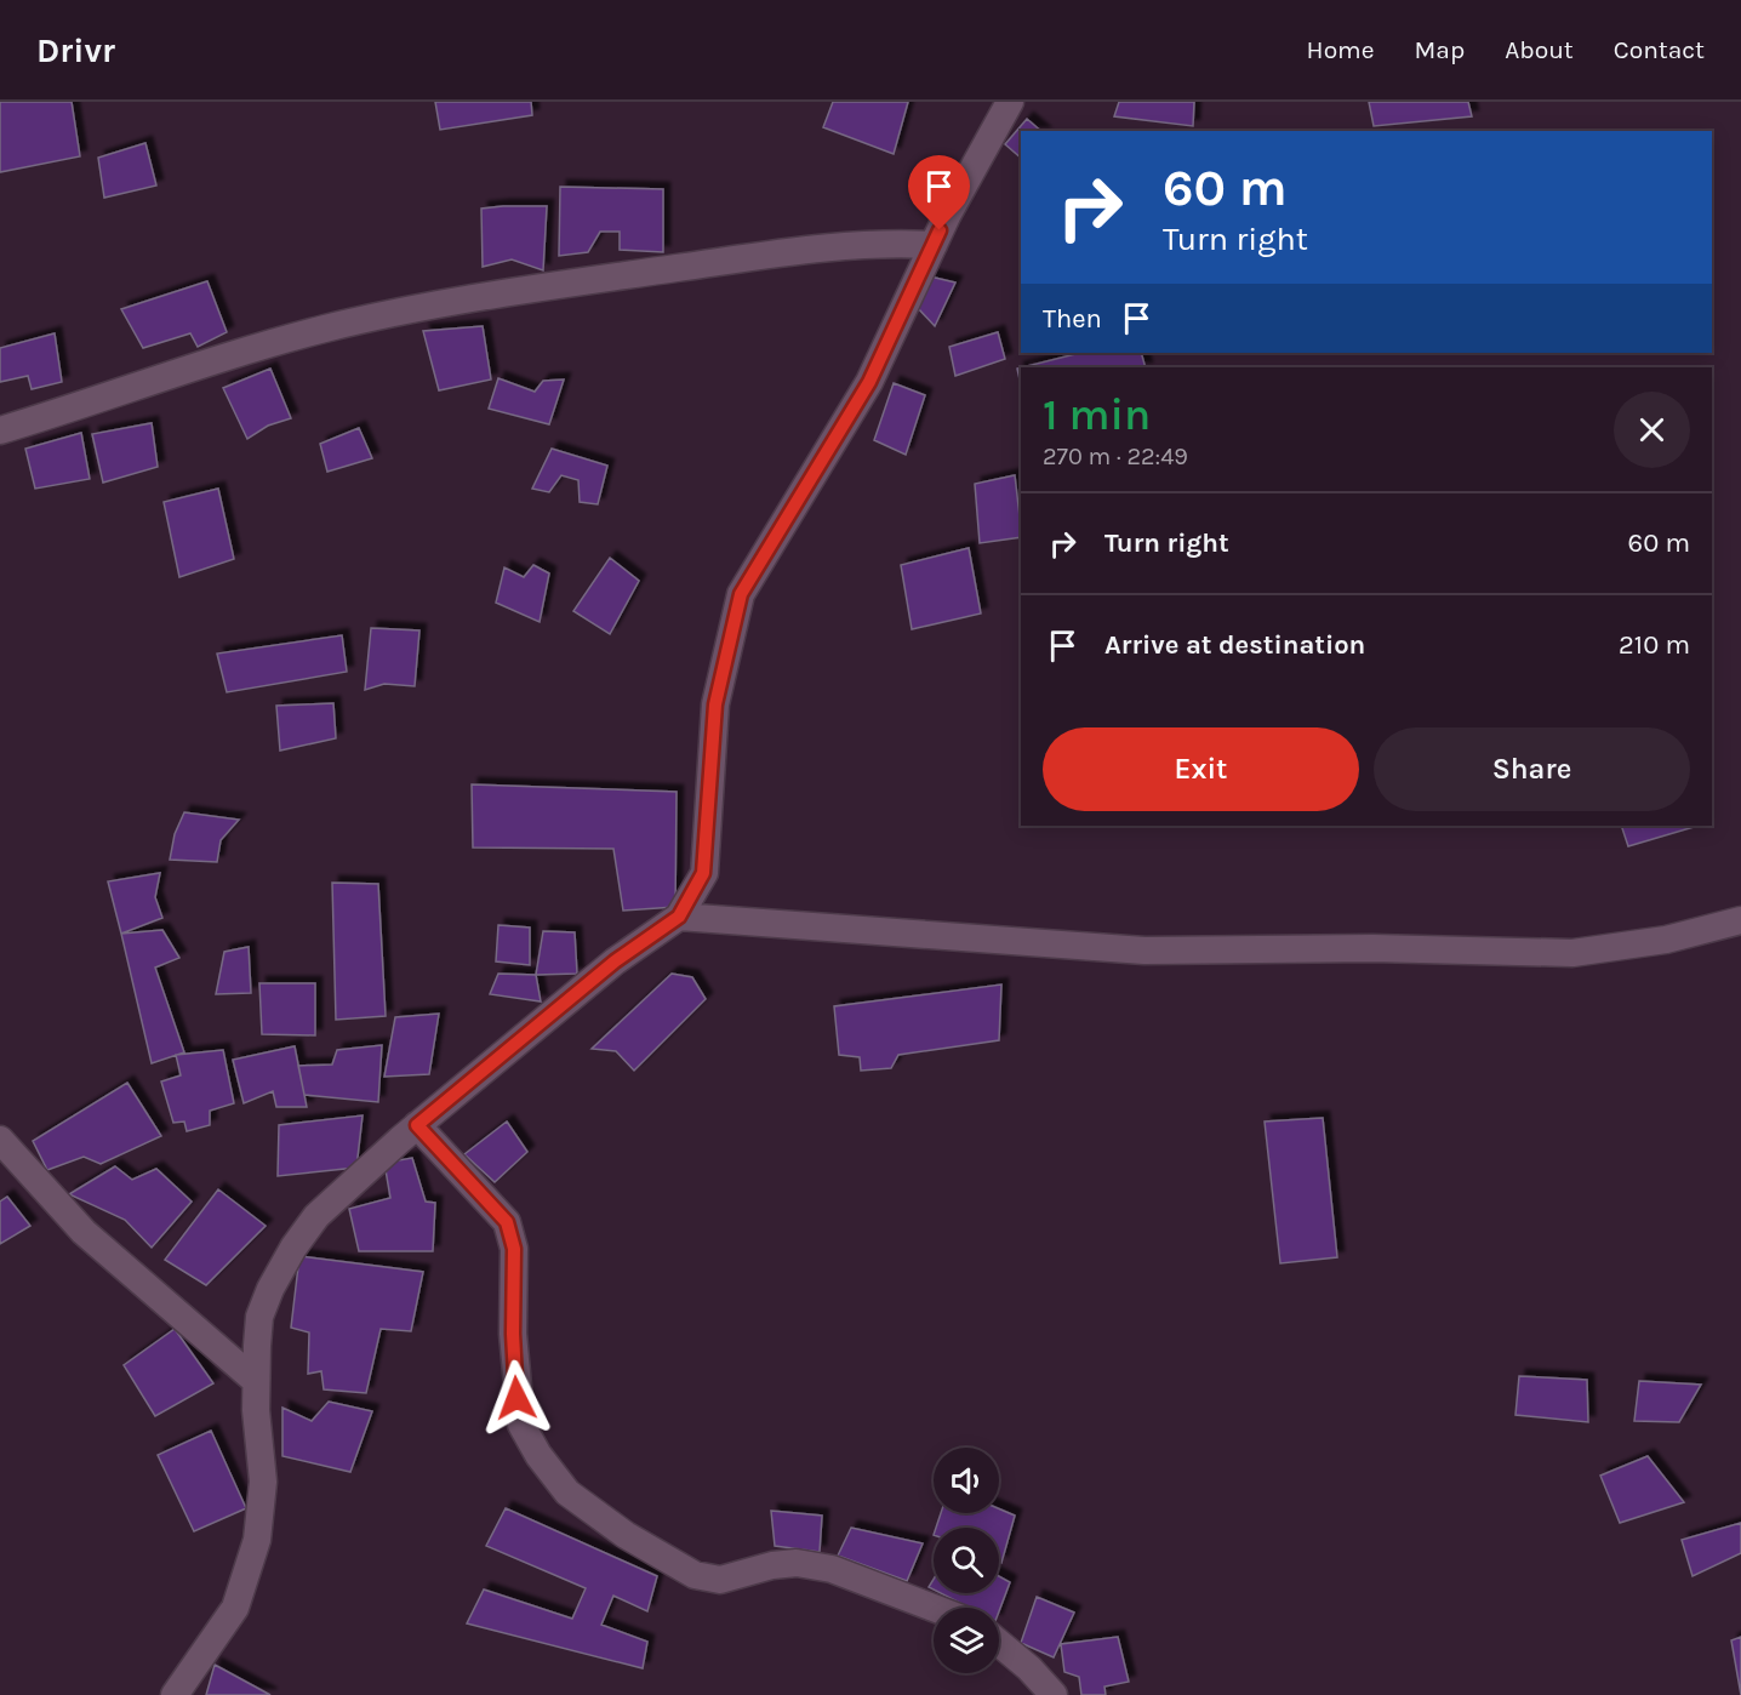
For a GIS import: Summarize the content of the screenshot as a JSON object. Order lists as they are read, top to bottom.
{
  "page": {
    "header": "Drivr",
    "nav": [
      "Home",
      "Map",
      "About",
      "Contact"
    ],
    "turn": ["60 m", "Turn right"],
    "then": "Then",
    "heading": ["1 min", "270 m · 22:49"],
    "list": [
      {
        "name": "Turn right",
        "value": "60 m"
      },
      {
        "name": "Arrive at destination",
        "value": "210 m"
      }
    ],
    "buttons": ["Exit", "Share"]
  }
}
